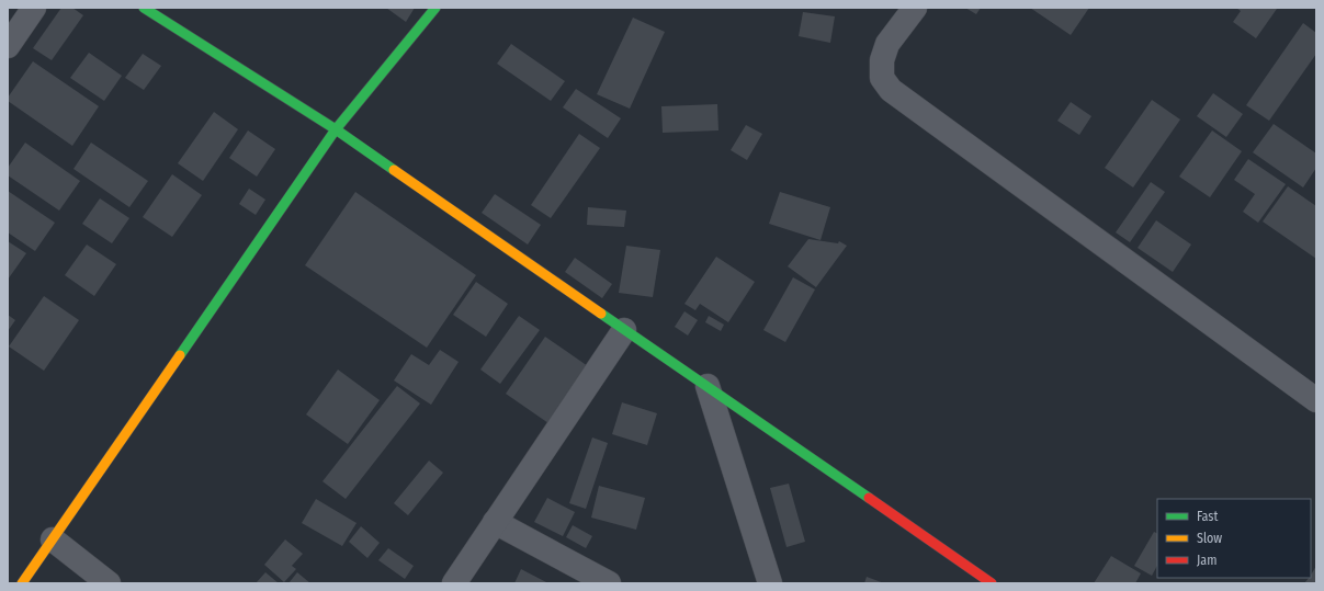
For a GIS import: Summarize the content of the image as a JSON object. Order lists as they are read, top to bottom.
{
  "legend": ["Fast", "Slow", "Jam"]
}
